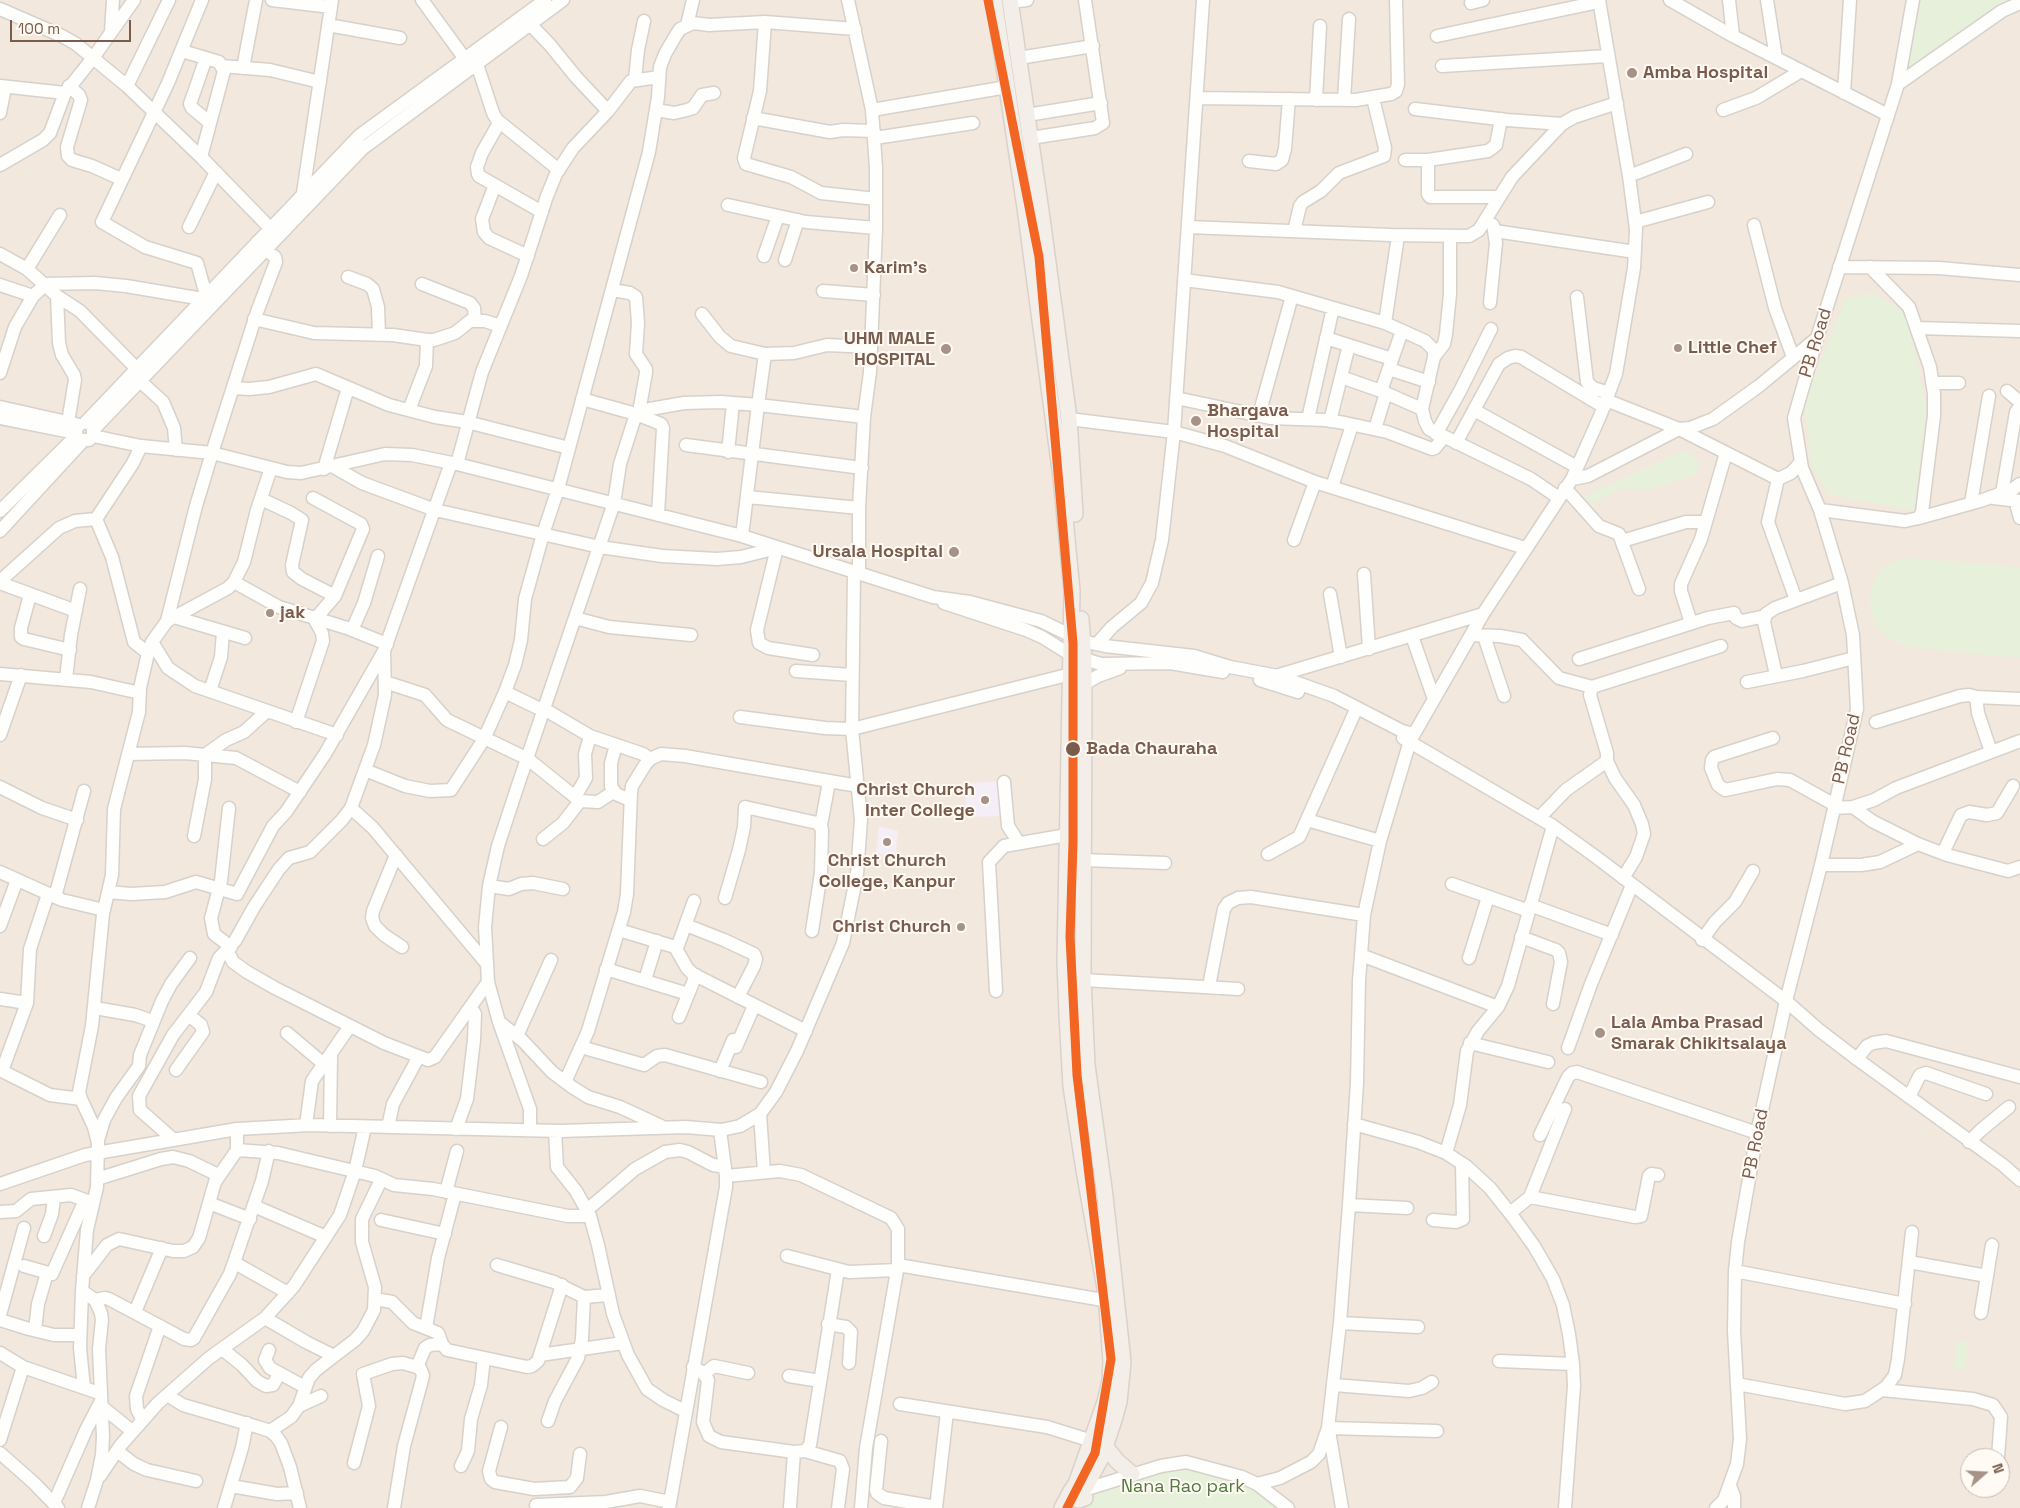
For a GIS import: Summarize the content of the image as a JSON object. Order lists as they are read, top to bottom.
{
  "streets": {
    "street": ["PB Road"]
  },
  "parks": ["Nana Rao park"],
  "places": [
    "Amba Hospital",
    "Karim's",
    "Little Chef",
    "UHM MALE HOSPITAL",
    "Bhargava Hospital",
    "Ursala Hospital",
    "jak",
    "Bada Chauraha",
    "Christ Church Inter College",
    "Christ Church College, Kanpur",
    "Christ Church",
    "Lala Amba Prasad Smarak Chikitsalaya"
  ],
  "scale_bar": "100 m",
  "north": "right"
}
